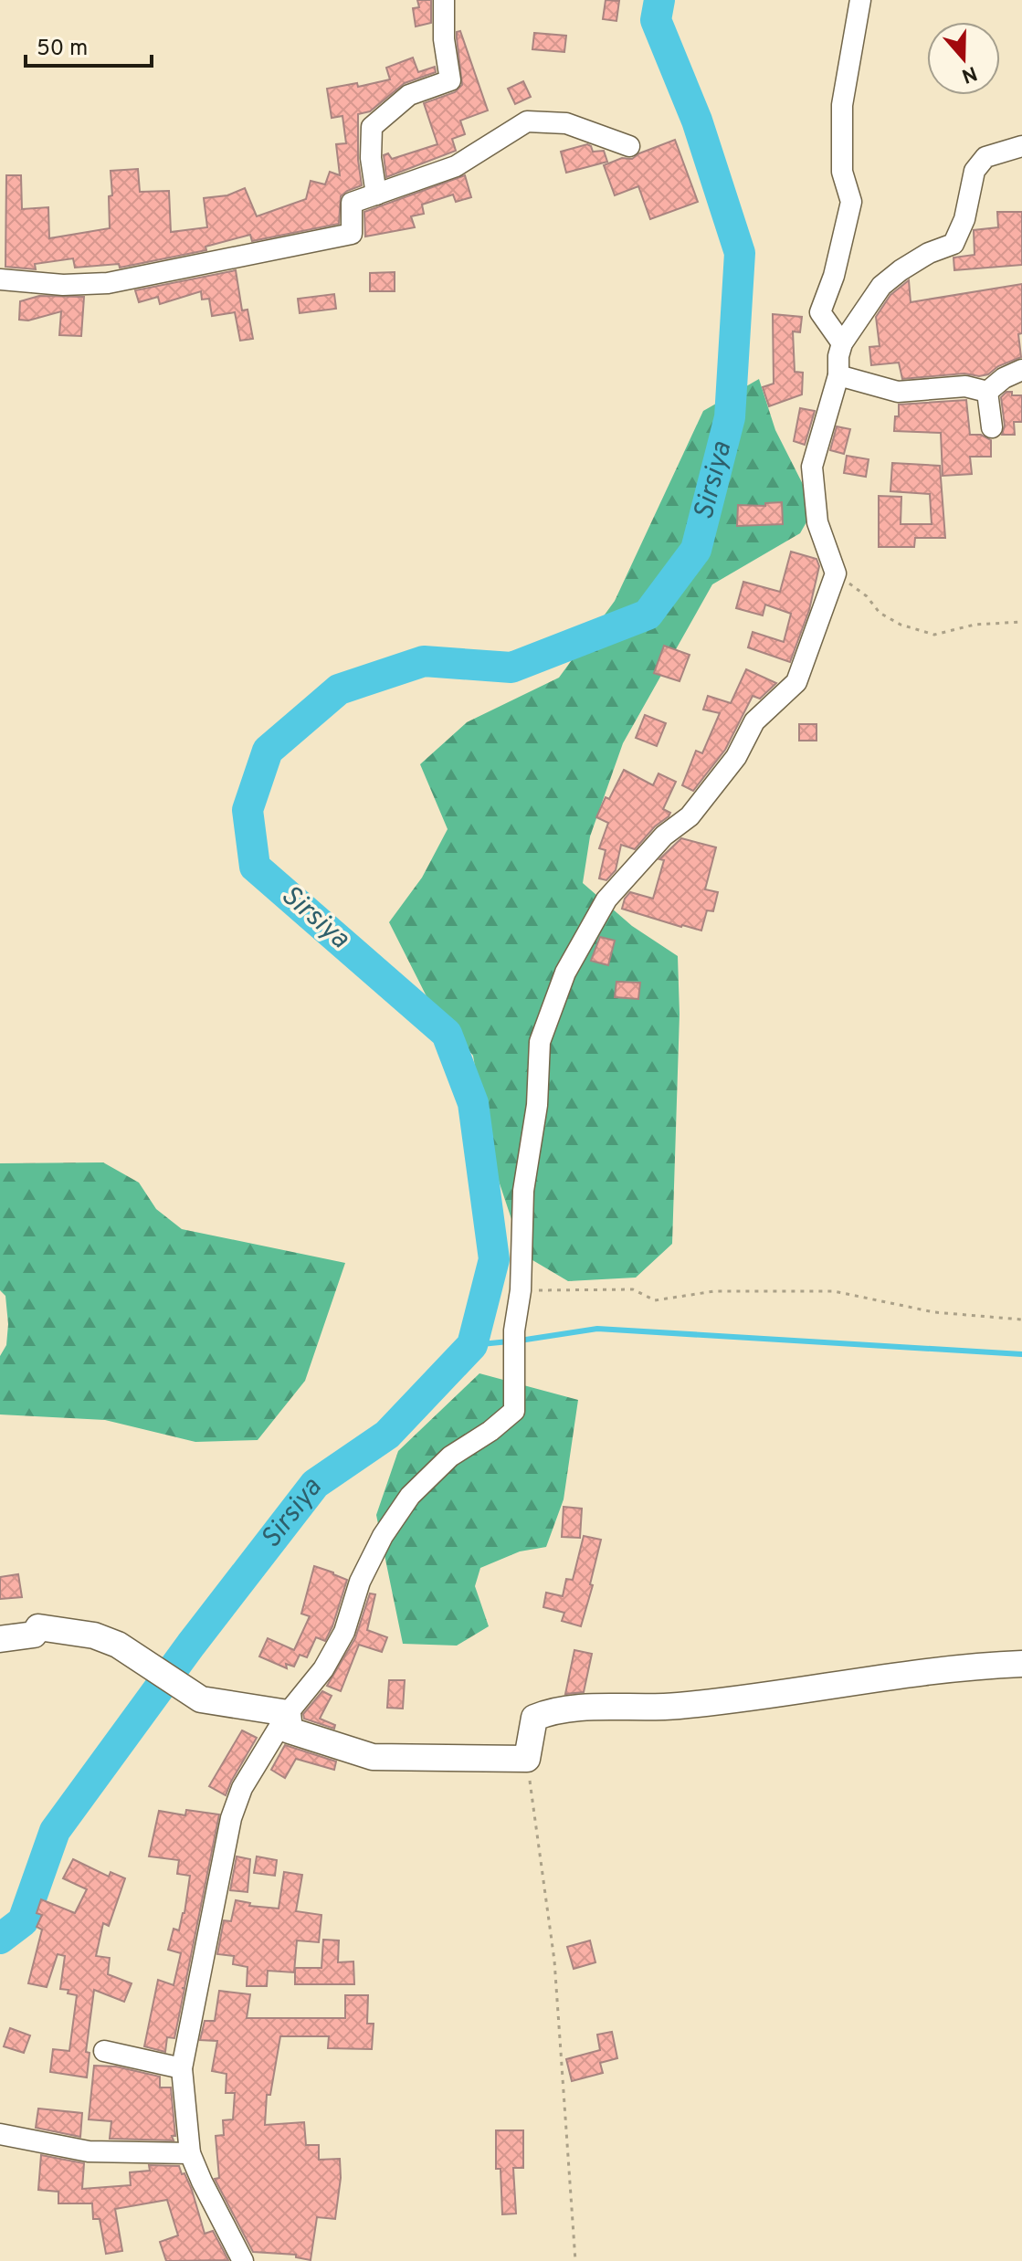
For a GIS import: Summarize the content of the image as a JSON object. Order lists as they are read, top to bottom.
{
  "water": ["Sirsiya"],
  "scale_bar": "50 m",
  "north": "bottom"
}
